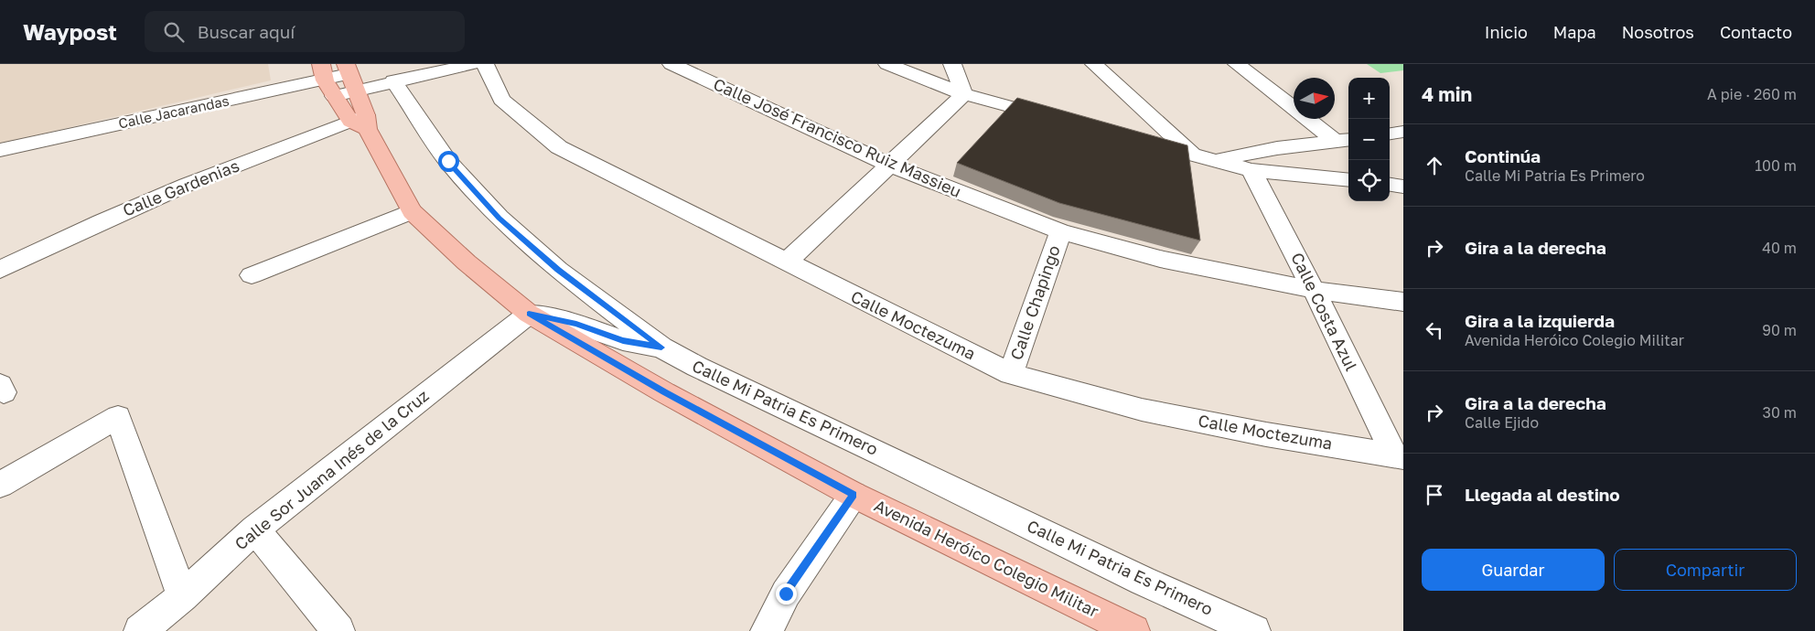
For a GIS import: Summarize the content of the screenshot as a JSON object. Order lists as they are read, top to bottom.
{
  "streets": {
    "main road": ["Avenida Heróico Colegio Militar"],
    "street": [
      "Calle Jacarandas",
      "Calle José Francisco Ruiz Massieu",
      "Calle Gardenias",
      "Calle Chapingo",
      "Calle Costa Azul",
      "Calle Moctezuma",
      "Calle Mi Patria Es Primero",
      "Calle Sor Juana Inés de la Cruz"
    ]
  },
  "crossings": [
    ["Calle Jacarandas", "Calle Mi Patria Es Primero"],
    ["Calle Jacarandas", "Avenida Heróico Colegio Militar"],
    ["Calle José Francisco Ruiz Massieu", "Calle Chapingo"],
    ["Calle José Francisco Ruiz Massieu", "Calle Costa Azul"],
    ["Calle Gardenias", "Avenida Heróico Colegio Militar"],
    ["Calle Chapingo", "Calle Moctezuma"],
    ["Calle Costa Azul", "Calle Moctezuma"],
    ["Calle Sor Juana Inés de la Cruz", "Avenida Heróico Colegio Militar"]
  ],
  "north": "right",
  "page": {
    "header": "Waypost",
    "search": "Buscar aquí",
    "nav": [
      "Inicio",
      "Mapa",
      "Nosotros",
      "Contacto"
    ],
    "heading": ["4 min", "A pie · 260 m"],
    "map_buttons": ["+", "−"],
    "list": [
      ["Continúa", "Calle Mi Patria Es Primero", "100 m"],
      ["Gira a la derecha", "40 m"],
      ["Gira a la izquierda", "Avenida Heróico Colegio Militar", "90 m"],
      ["Gira a la derecha", "Calle Ejido", "30 m"],
      "Llegada al destino"
    ],
    "buttons": ["Guardar", "Compartir"]
  }
}
